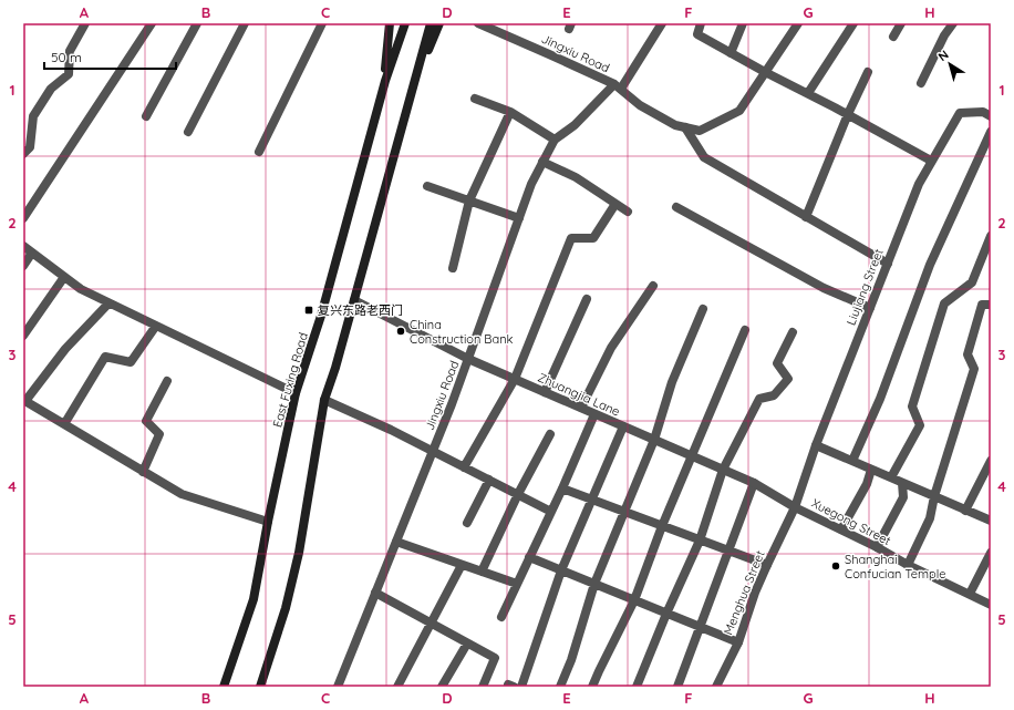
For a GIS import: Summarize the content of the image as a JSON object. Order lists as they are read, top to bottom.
{
  "streets": {
    "main road": ["East Fuxing Road"],
    "street": [
      "Jingxiu Road",
      "Liujiang Street",
      "Zhuangjia Lane",
      "Xuegong Street",
      "Menghua Street"
    ]
  },
  "crossings": [
    ["Jingxiu Road", "Zhuangjia Lane"],
    ["Liujiang Street", "Zhuangjia Lane"],
    ["Liujiang Street", "Xuegong Street"],
    ["Liujiang Street", "Menghua Street"],
    ["Zhuangjia Lane", "Xuegong Street"],
    ["Zhuangjia Lane", "Menghua Street"],
    ["Xuegong Street", "Menghua Street"]
  ],
  "places": {
    "transit": ["复兴东路老西门"],
    "other": ["China Construction Bank", "Shanghai Confucian Temple"]
  },
  "scale_bar": "50 m",
  "north": "top left",
  "grid": {
    "columns": [
      "A",
      "B",
      "C",
      "D",
      "E",
      "F",
      "G",
      "H"
    ],
    "rows": [
      "1",
      "2",
      "3",
      "4",
      "5"
    ]
  }
}
